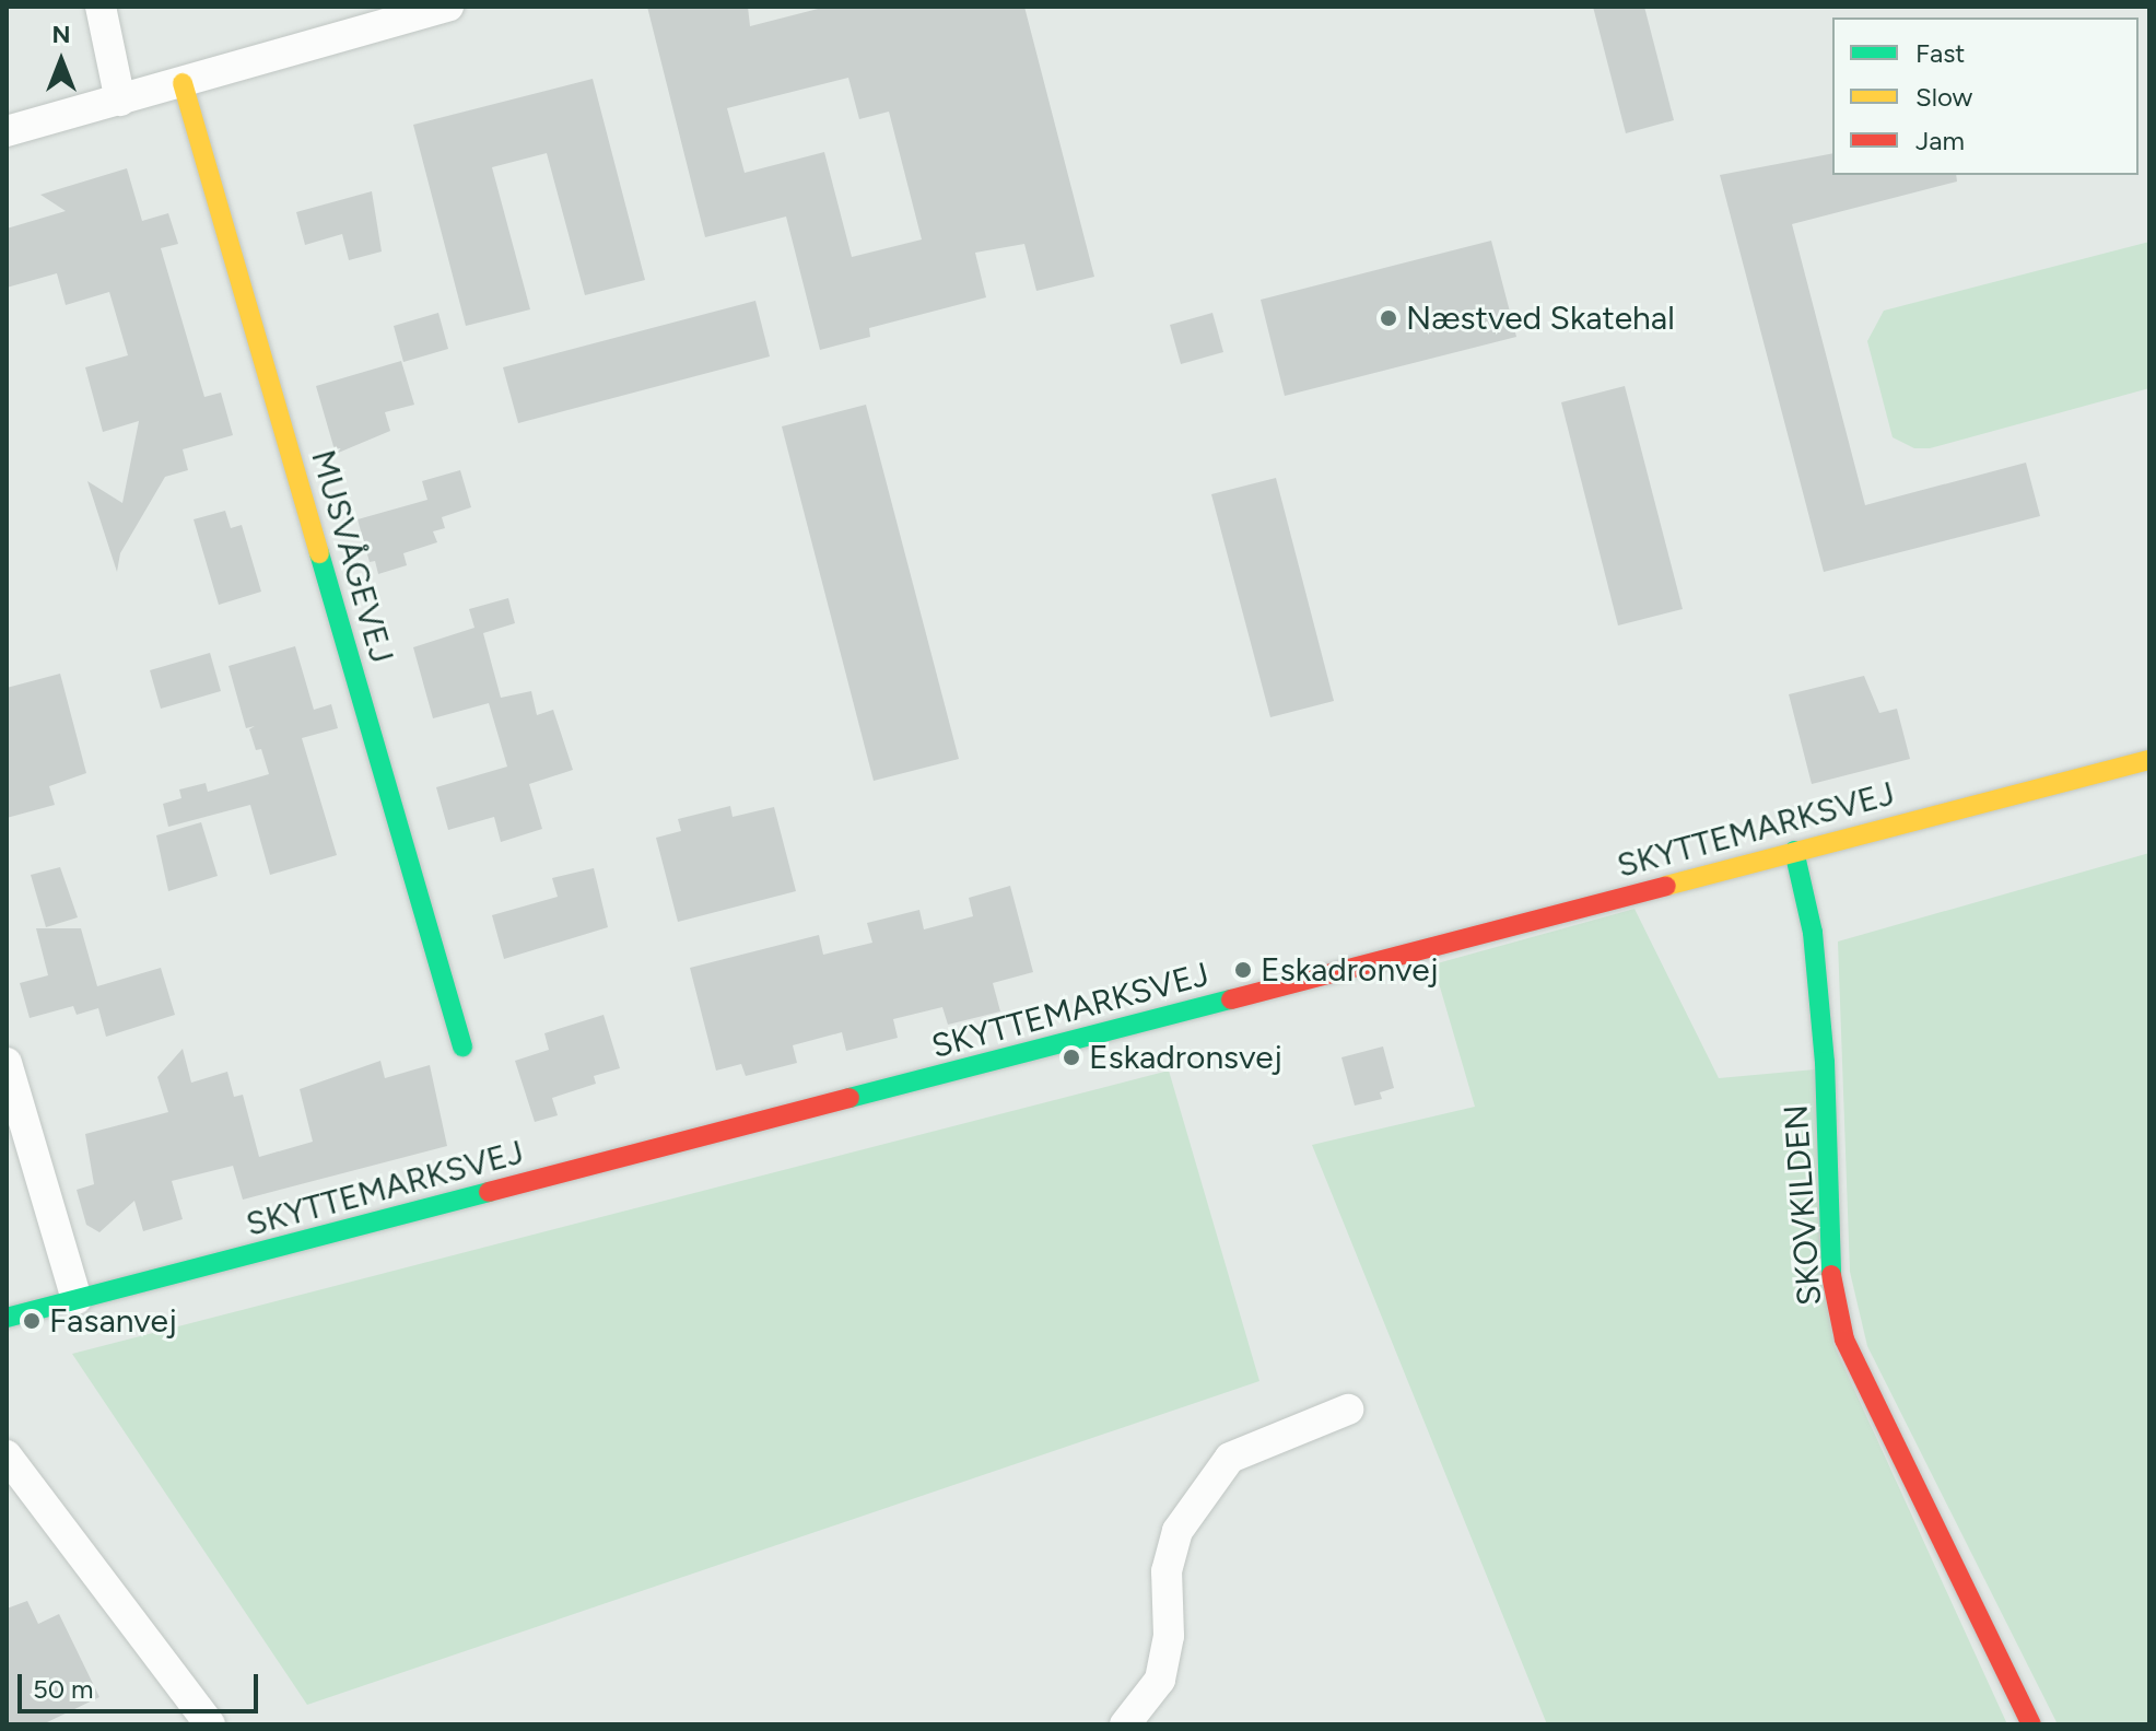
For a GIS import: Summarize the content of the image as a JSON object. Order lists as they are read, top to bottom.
{
  "streets": {
    "street": ["MUSVÅGEVEJ", "SKYTTEMARKSVEJ", "SKOVKILDEN"]
  },
  "crossings": [
    ["SKYTTEMARKSVEJ", "SKOVKILDEN"]
  ],
  "places": [
    "Næstved Skatehal",
    "Eskadronvej",
    "Eskadronsvej",
    "Fasanvej"
  ],
  "legend": ["Fast", "Slow", "Jam"],
  "scale_bar": "50 m",
  "north": "top"
}
